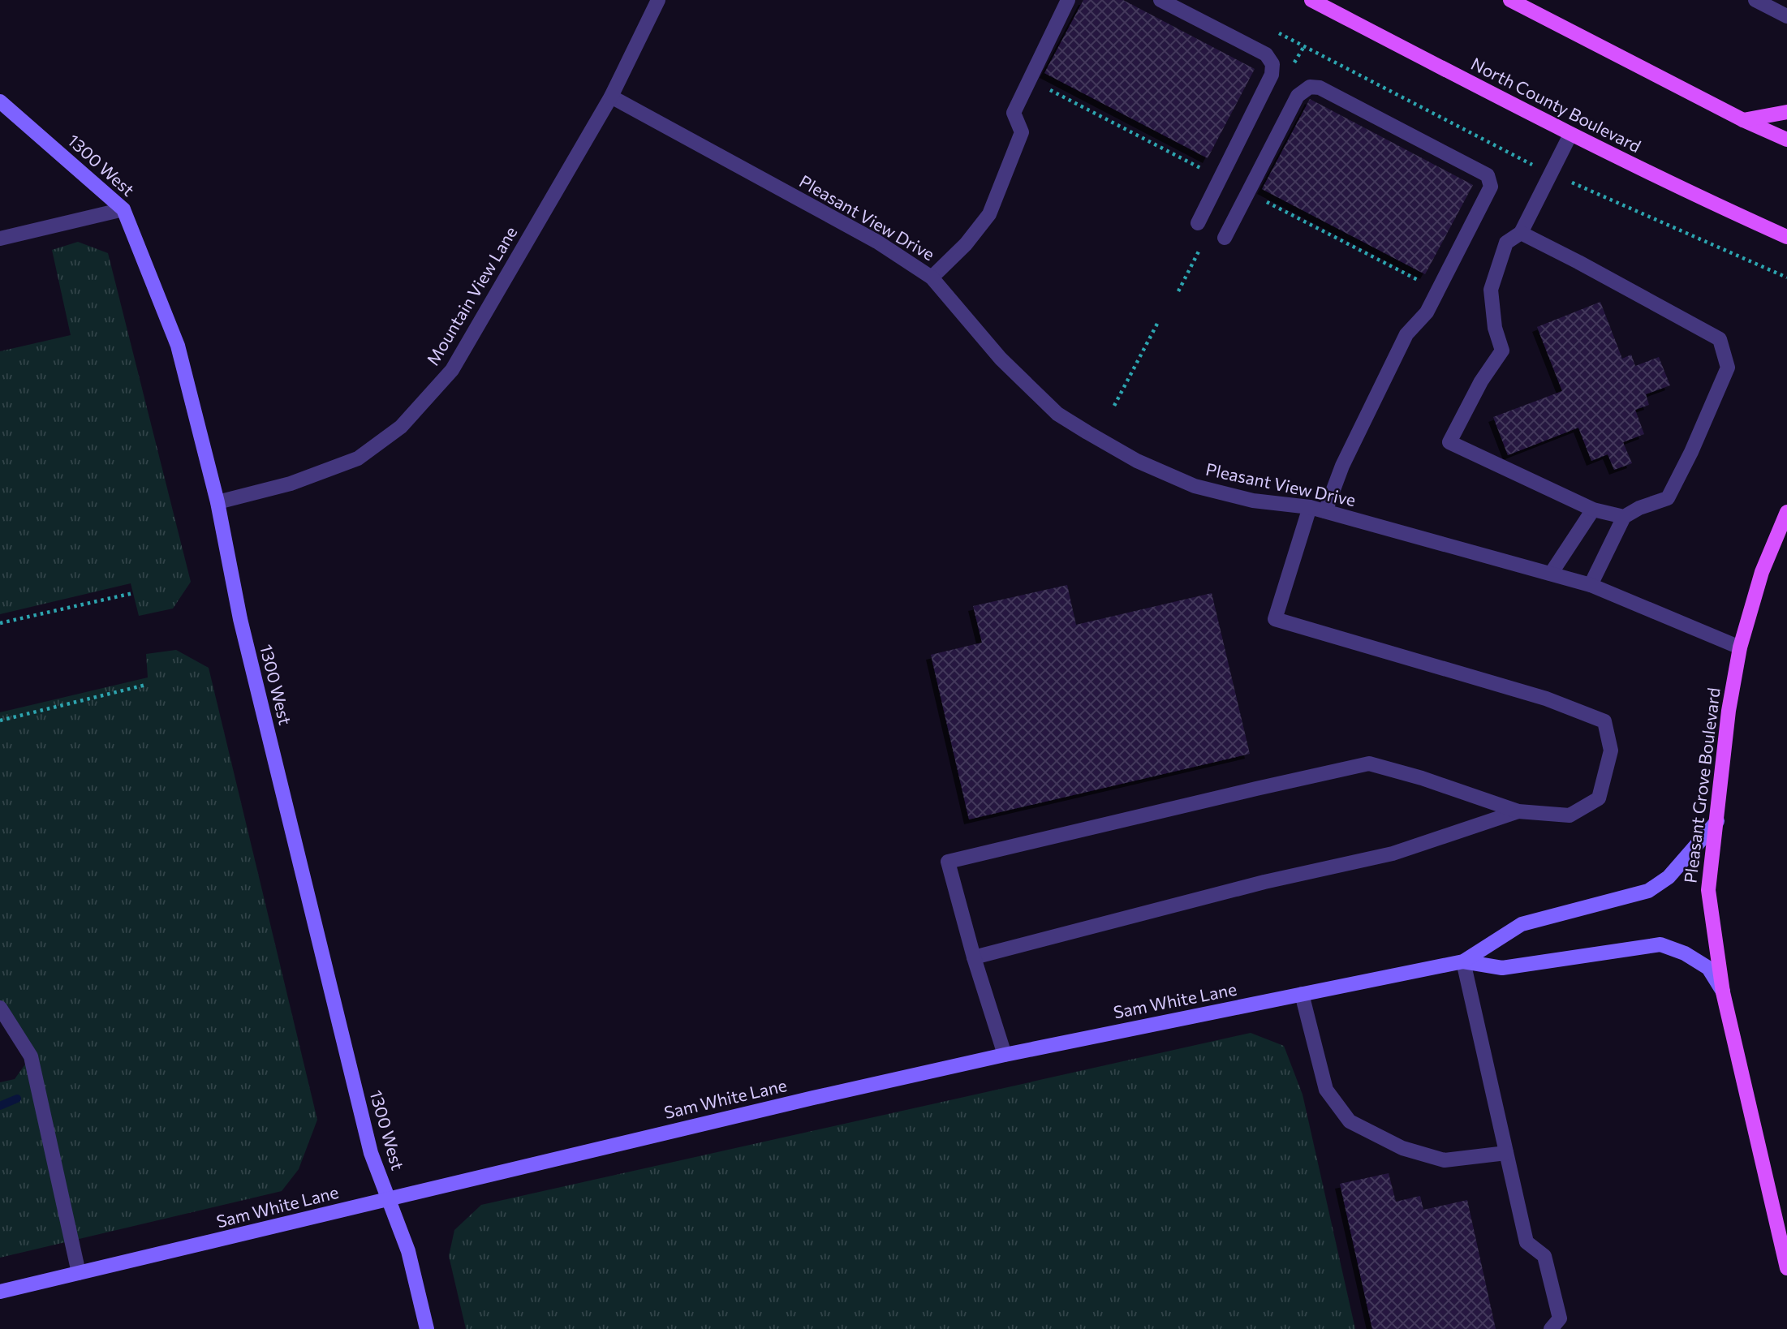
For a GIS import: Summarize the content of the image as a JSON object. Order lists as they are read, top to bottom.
{
  "streets": {
    "main road": ["North County Boulevard", "Pleasant Grove Boulevard"],
    "street": [
      "1300 West",
      "Pleasant View Drive",
      "Mountain View Lane",
      "Sam White Lane"
    ]
  },
  "crossings": [
    ["1300 West", "Mountain View Lane"],
    ["1300 West", "Sam White Lane"],
    ["Pleasant View Drive", "Mountain View Lane"],
    ["Pleasant View Drive", "Pleasant Grove Boulevard"],
    ["Pleasant Grove Boulevard", "Sam White Lane"]
  ]
}
